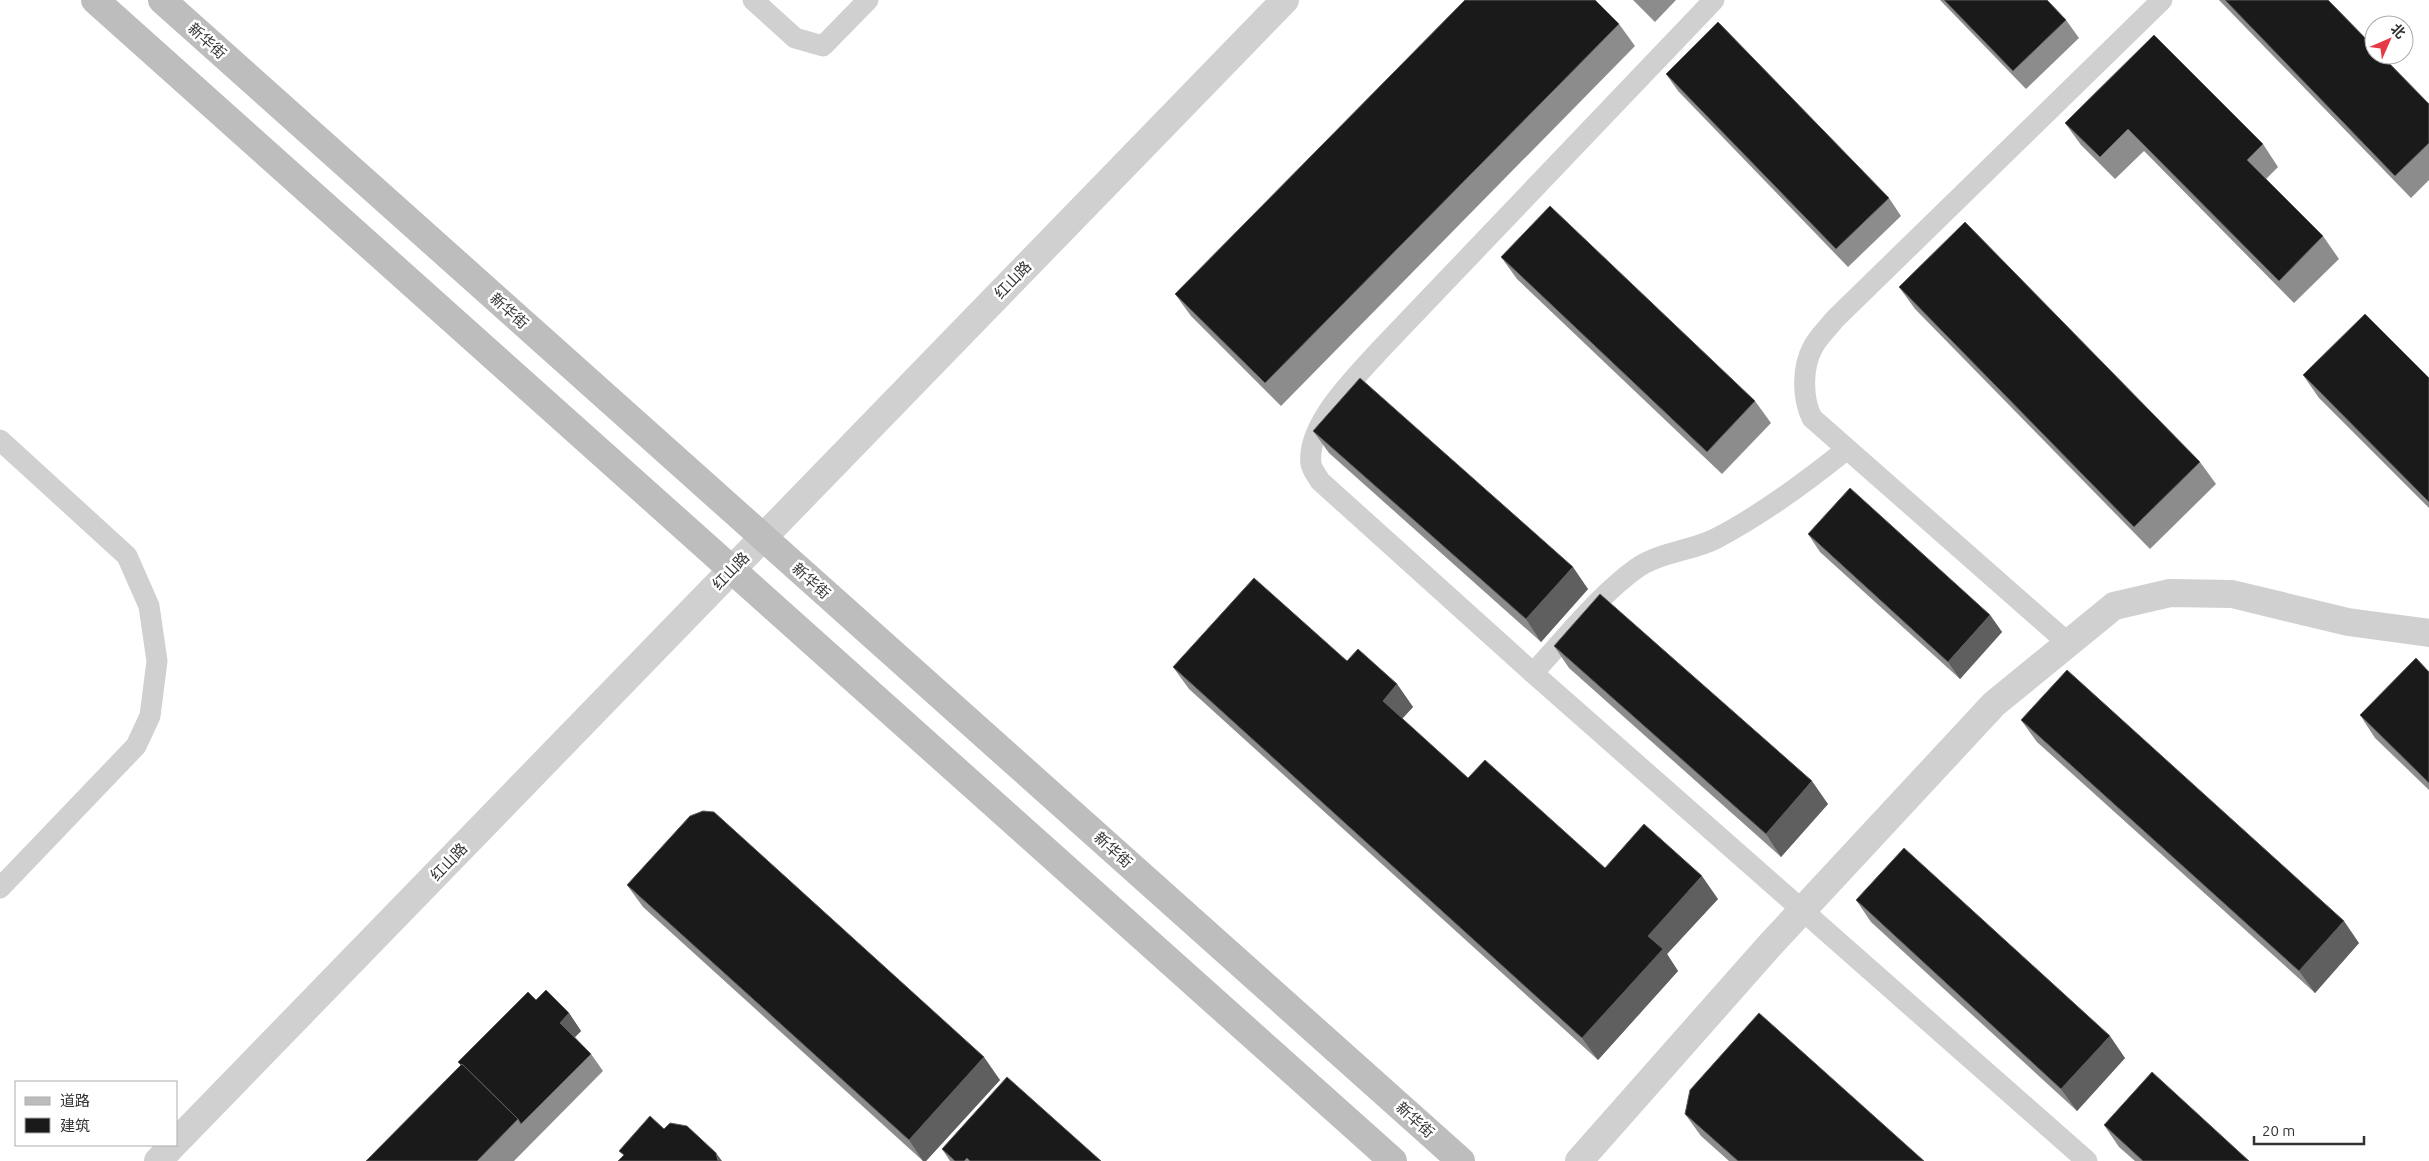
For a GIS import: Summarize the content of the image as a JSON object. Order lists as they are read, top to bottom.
{
  "streets": {
    "main road": ["新华街"],
    "street": ["红山路"]
  },
  "crossings": [
    ["新华街", "红山路"]
  ],
  "legend": ["道路", "建筑"],
  "scale_bar": "20 m",
  "north": "top right"
}
